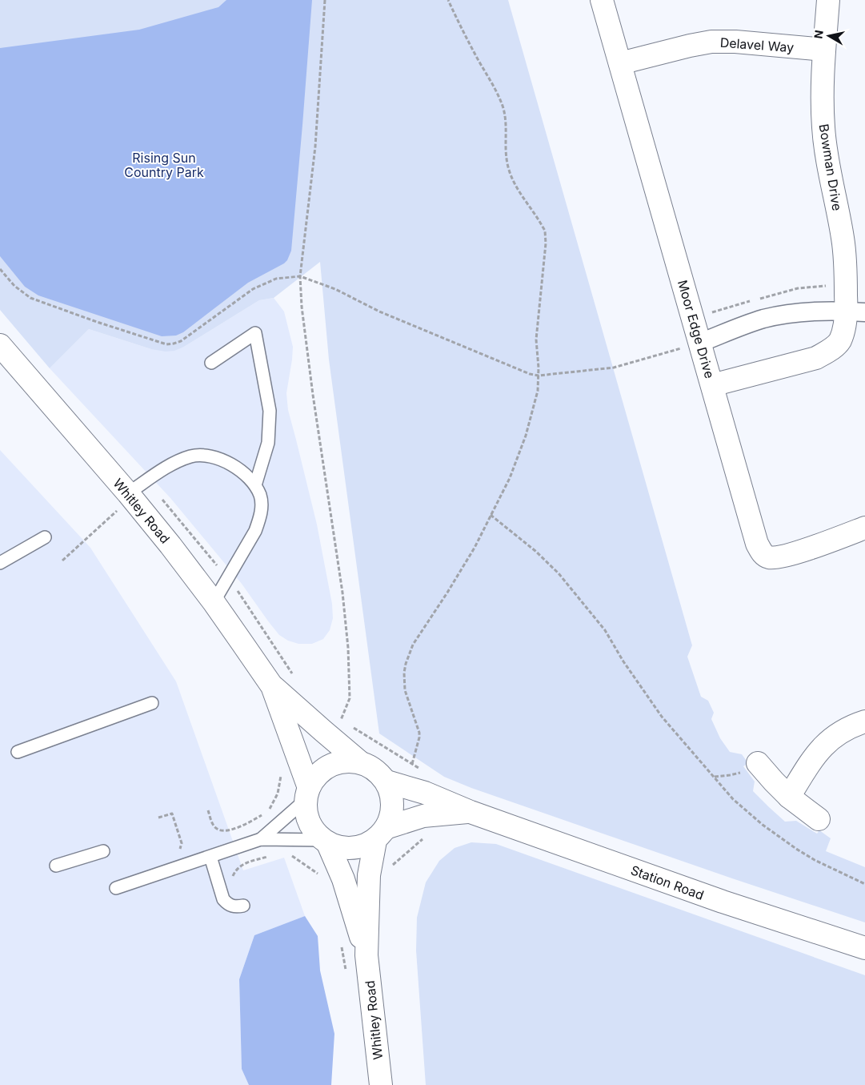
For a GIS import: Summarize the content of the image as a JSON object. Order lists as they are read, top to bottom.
{
  "streets": {
    "main road": [
      "Delavel Way",
      "Bowman Drive",
      "Moor Edge Drive",
      "Whitley Road",
      "Station Road"
    ]
  },
  "crossings": [
    ["Delavel Way", "Bowman Drive"],
    ["Delavel Way", "Moor Edge Drive"],
    ["Bowman Drive", "Moor Edge Drive"],
    ["Whitley Road", "Station Road"]
  ],
  "parks": ["Rising Sun Country Park"],
  "north": "left"
}
